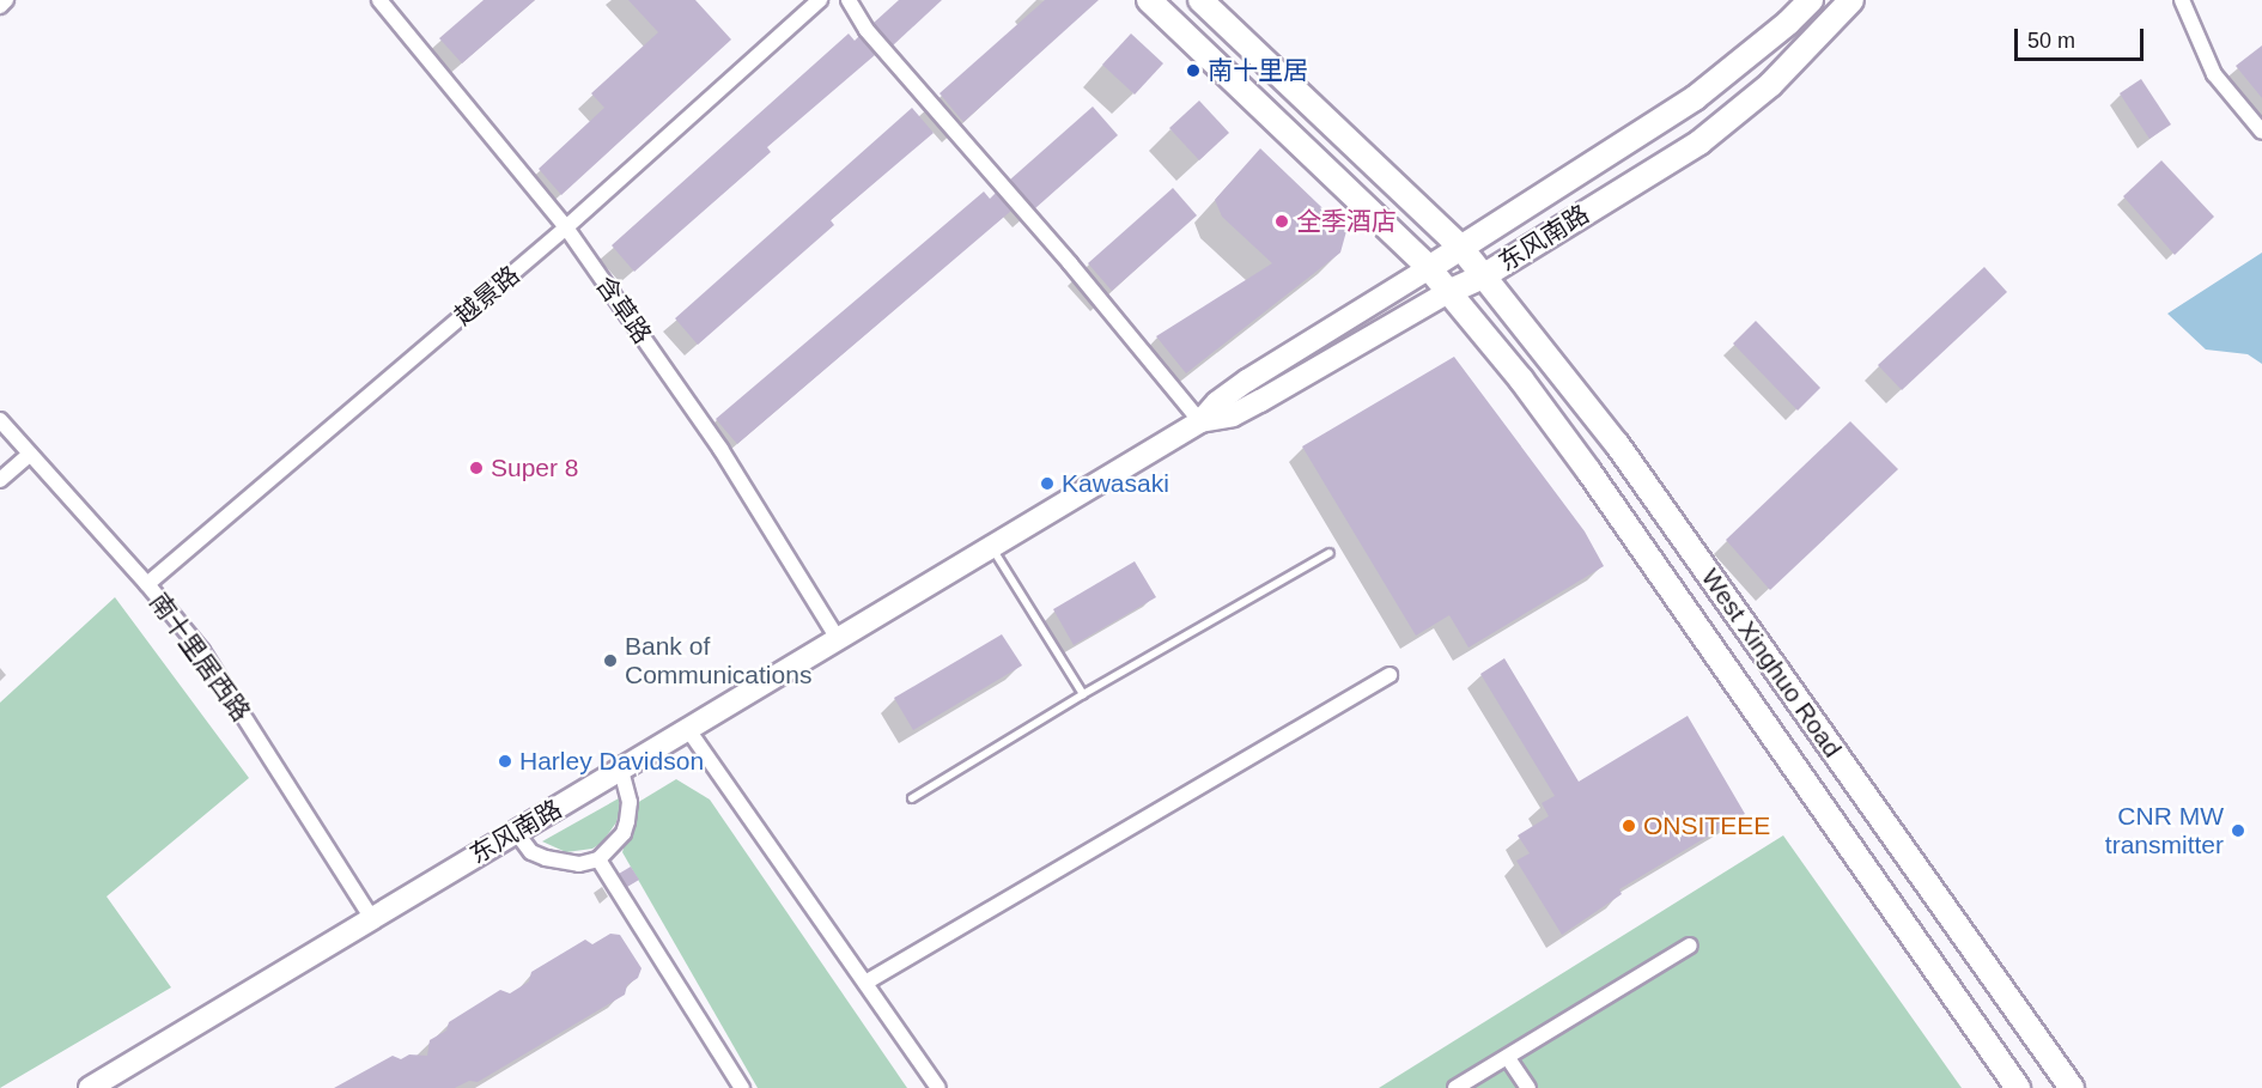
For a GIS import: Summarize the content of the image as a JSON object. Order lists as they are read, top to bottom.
{
  "streets": {
    "main road": ["东风南路", "West Xinghuo Road"],
    "street": ["越景路", "含草路", "南十里居西路"]
  },
  "crossings": [
    ["东风南路", "含草路"],
    ["东风南路", "南十里居西路"],
    ["东风南路", "West Xinghuo Road"],
    ["越景路", "含草路"],
    ["越景路", "南十里居西路"]
  ],
  "places": [
    "南十里居",
    "全季酒店",
    "Super 8",
    "Kawasaki",
    "Bank of Communications",
    "Harley Davidson",
    "ONSITEEE",
    "CNR MW transmitter"
  ],
  "scale_bar": "50 m"
}
